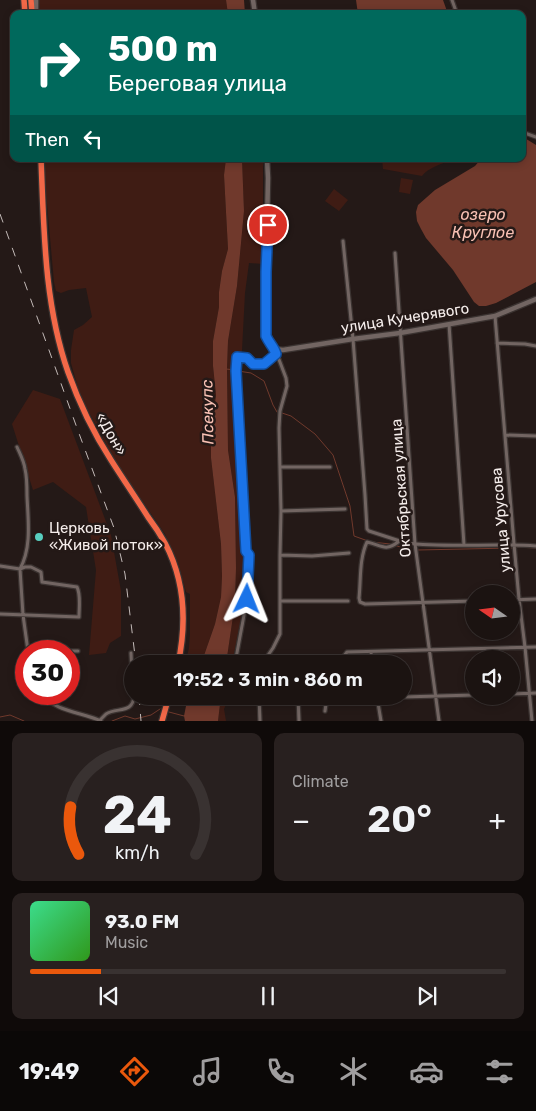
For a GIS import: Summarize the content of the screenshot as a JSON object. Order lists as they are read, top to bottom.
{
  "streets": {
    "highway": ["«Дон»"],
    "street": ["улица Кучерявого", "Октябрьская улица", "улица Урусова"]
  },
  "crossings": [
    ["улица Кучерявого", "Октябрьская улица"],
    ["улица Кучерявого", "улица Урусова"]
  ],
  "water": ["озеро Круглое", "Псекупс"],
  "places": ["Церковь «Живой поток»"],
  "north": "left",
  "page": {
    "turn": ["500 m", "Береговая улица"],
    "then": "Then",
    "limit": "30",
    "trip": "19:52 · 3 min · 860 m",
    "tile": "Climate",
    "heat": ["−", "20°", "+"],
    "song": ["93.0 FM", "Music"],
    "tabs": "19:49",
    "gauge": ["24", "km/h"]
  }
}
